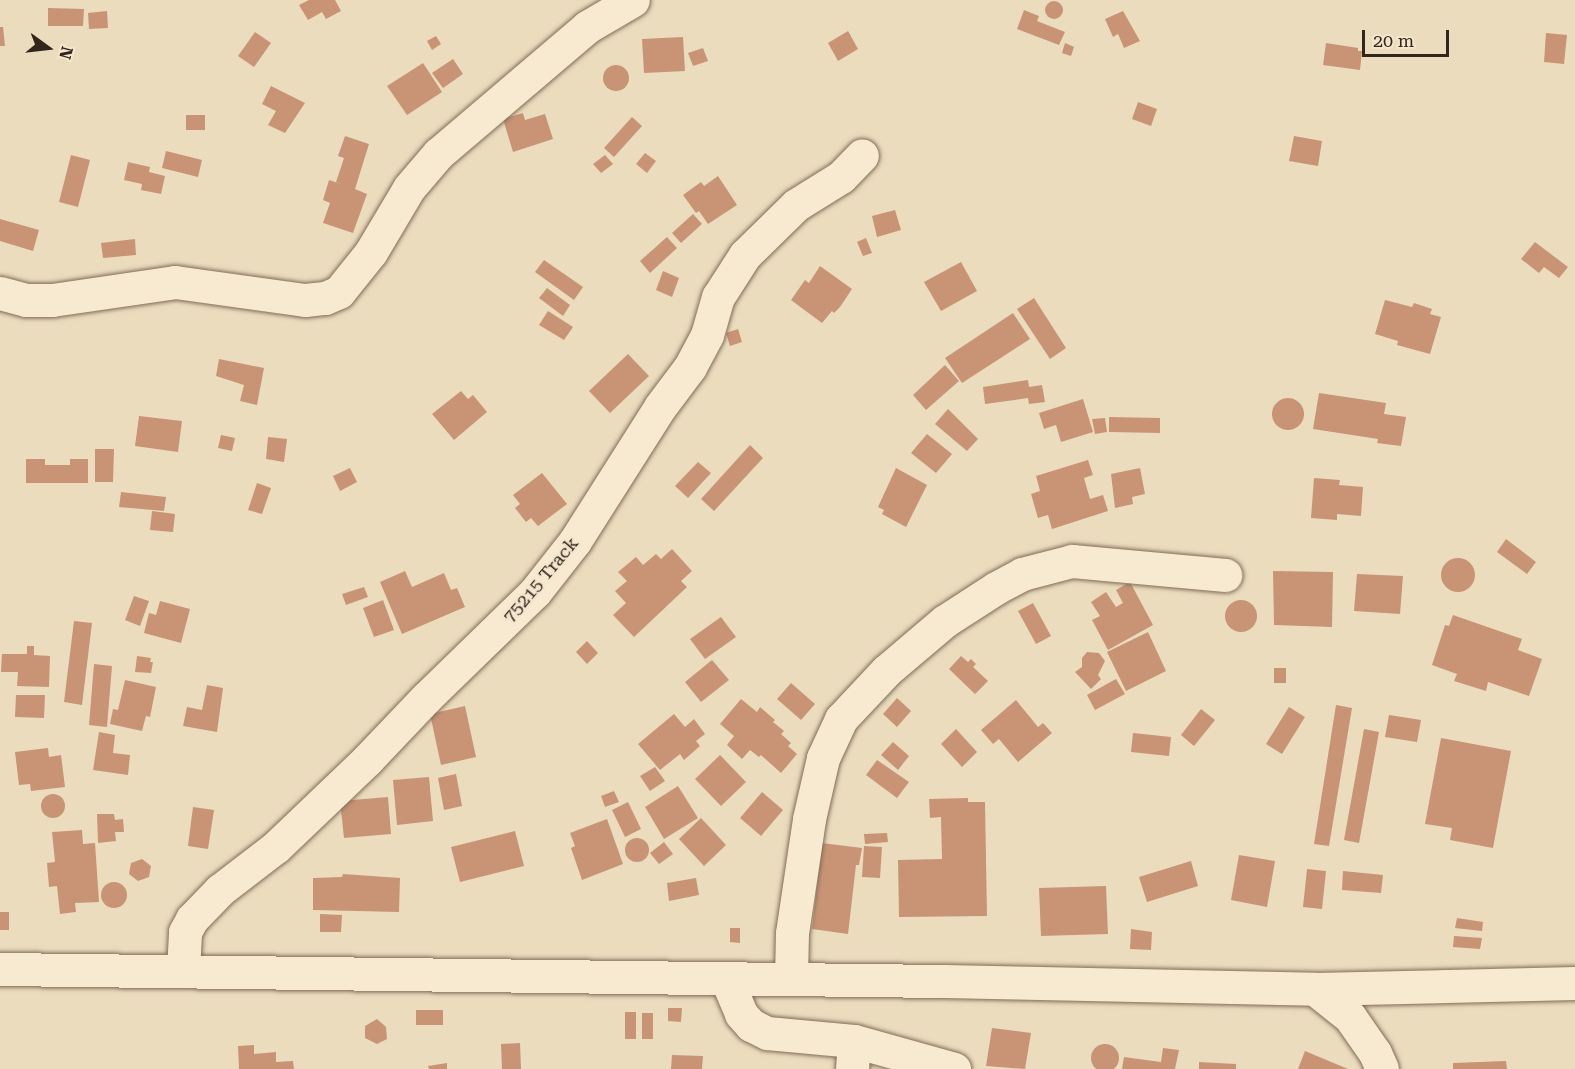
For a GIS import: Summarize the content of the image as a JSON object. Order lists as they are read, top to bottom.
{
  "streets": {
    "street": ["75215 Track"]
  },
  "scale_bar": "20 m",
  "north": "right"
}
